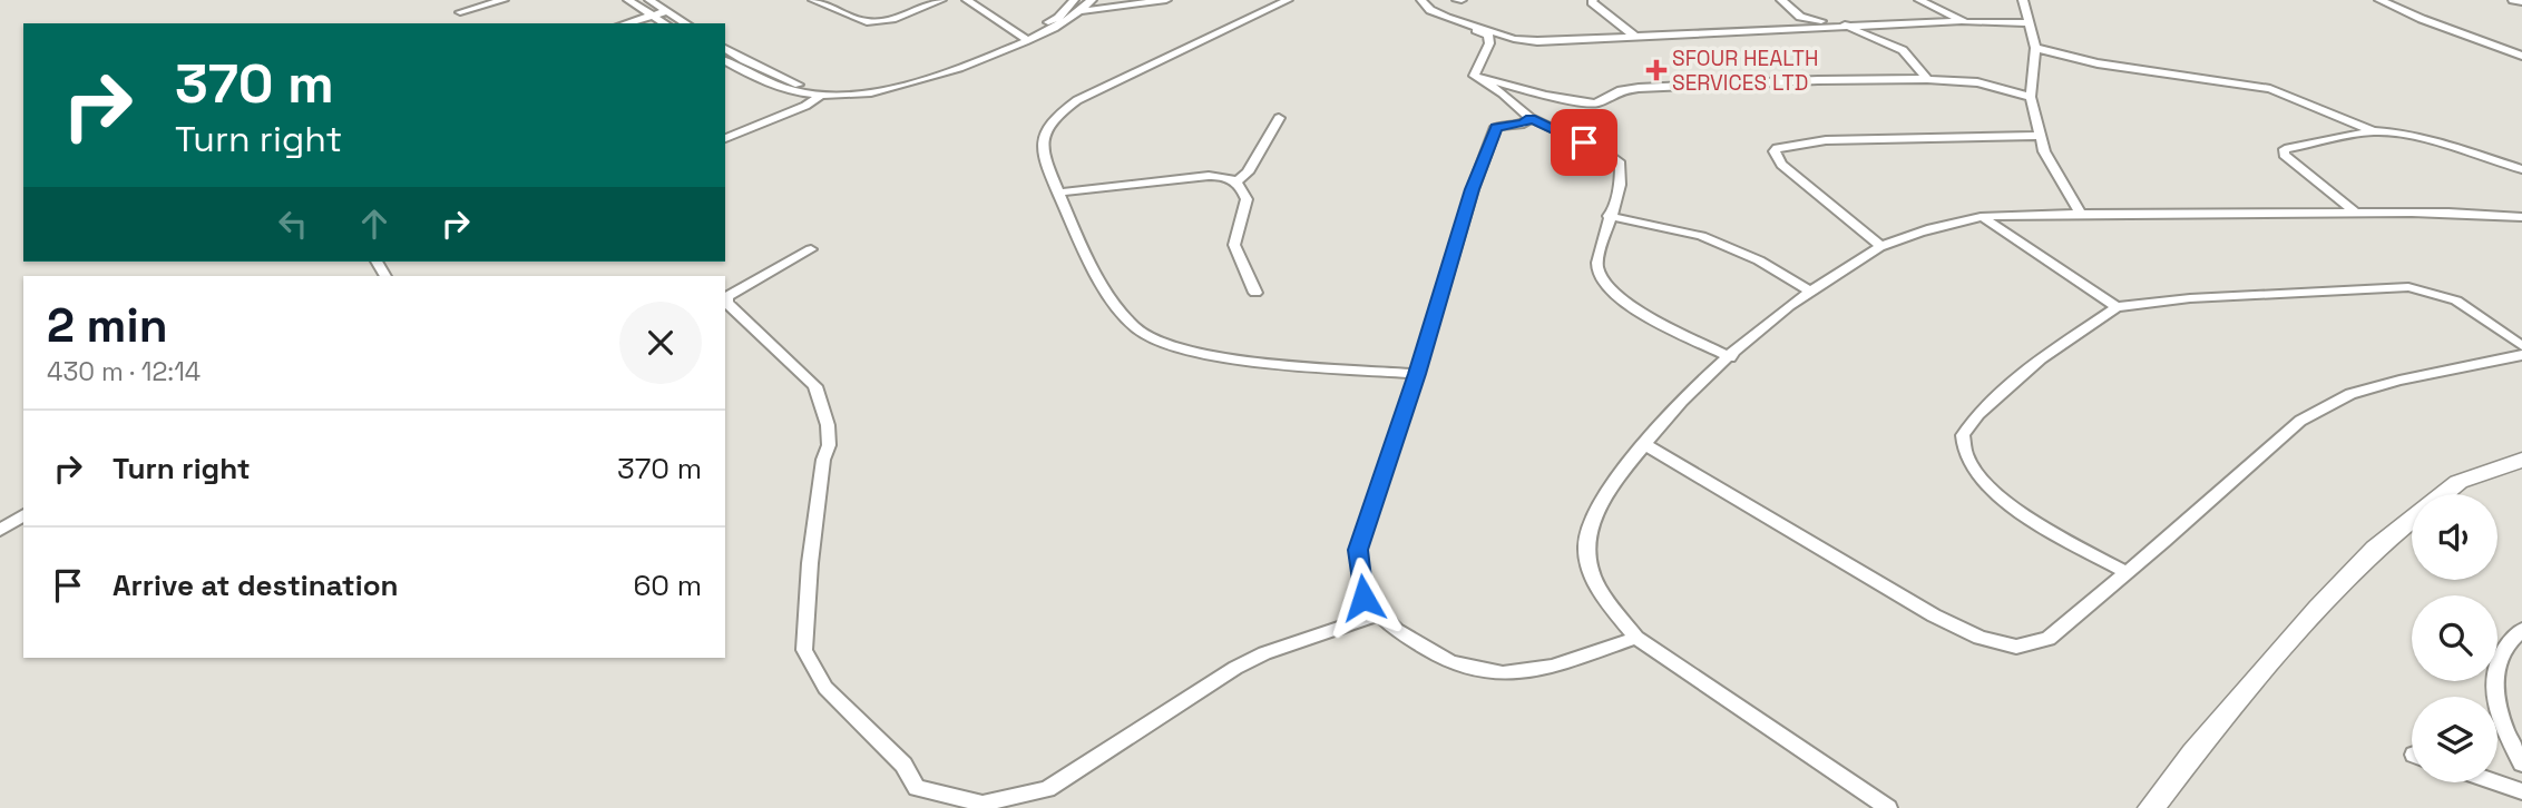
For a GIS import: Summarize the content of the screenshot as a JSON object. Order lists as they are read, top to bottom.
{
  "places": {
    "health": ["SFOUR HEALTH SERVICES LTD"]
  },
  "page": {
    "turn": ["370 m", "Turn right"],
    "heading": ["2 min", "430 m · 12:14"],
    "list": [
      {
        "name": "Turn right",
        "value": "370 m"
      },
      {
        "name": "Arrive at destination",
        "value": "60 m"
      }
    ]
  }
}
